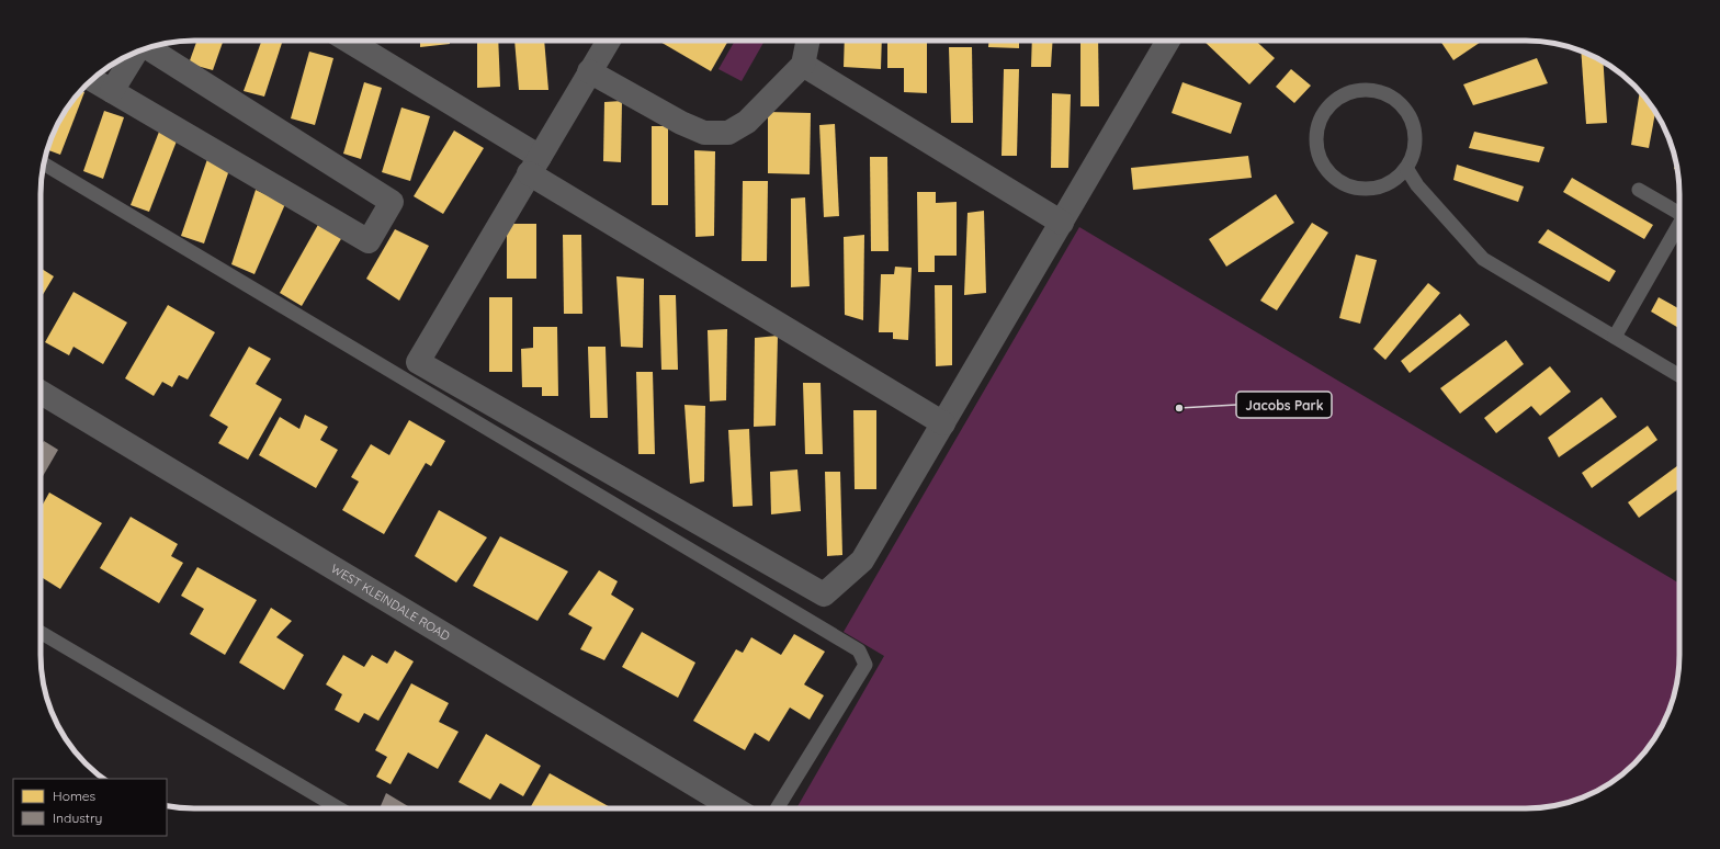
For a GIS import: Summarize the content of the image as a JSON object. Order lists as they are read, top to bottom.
{
  "streets": {
    "street": ["WEST KLEINDALE ROAD"]
  },
  "places": ["Jacobs Park"],
  "legend": ["Homes", "Industry"]
}
